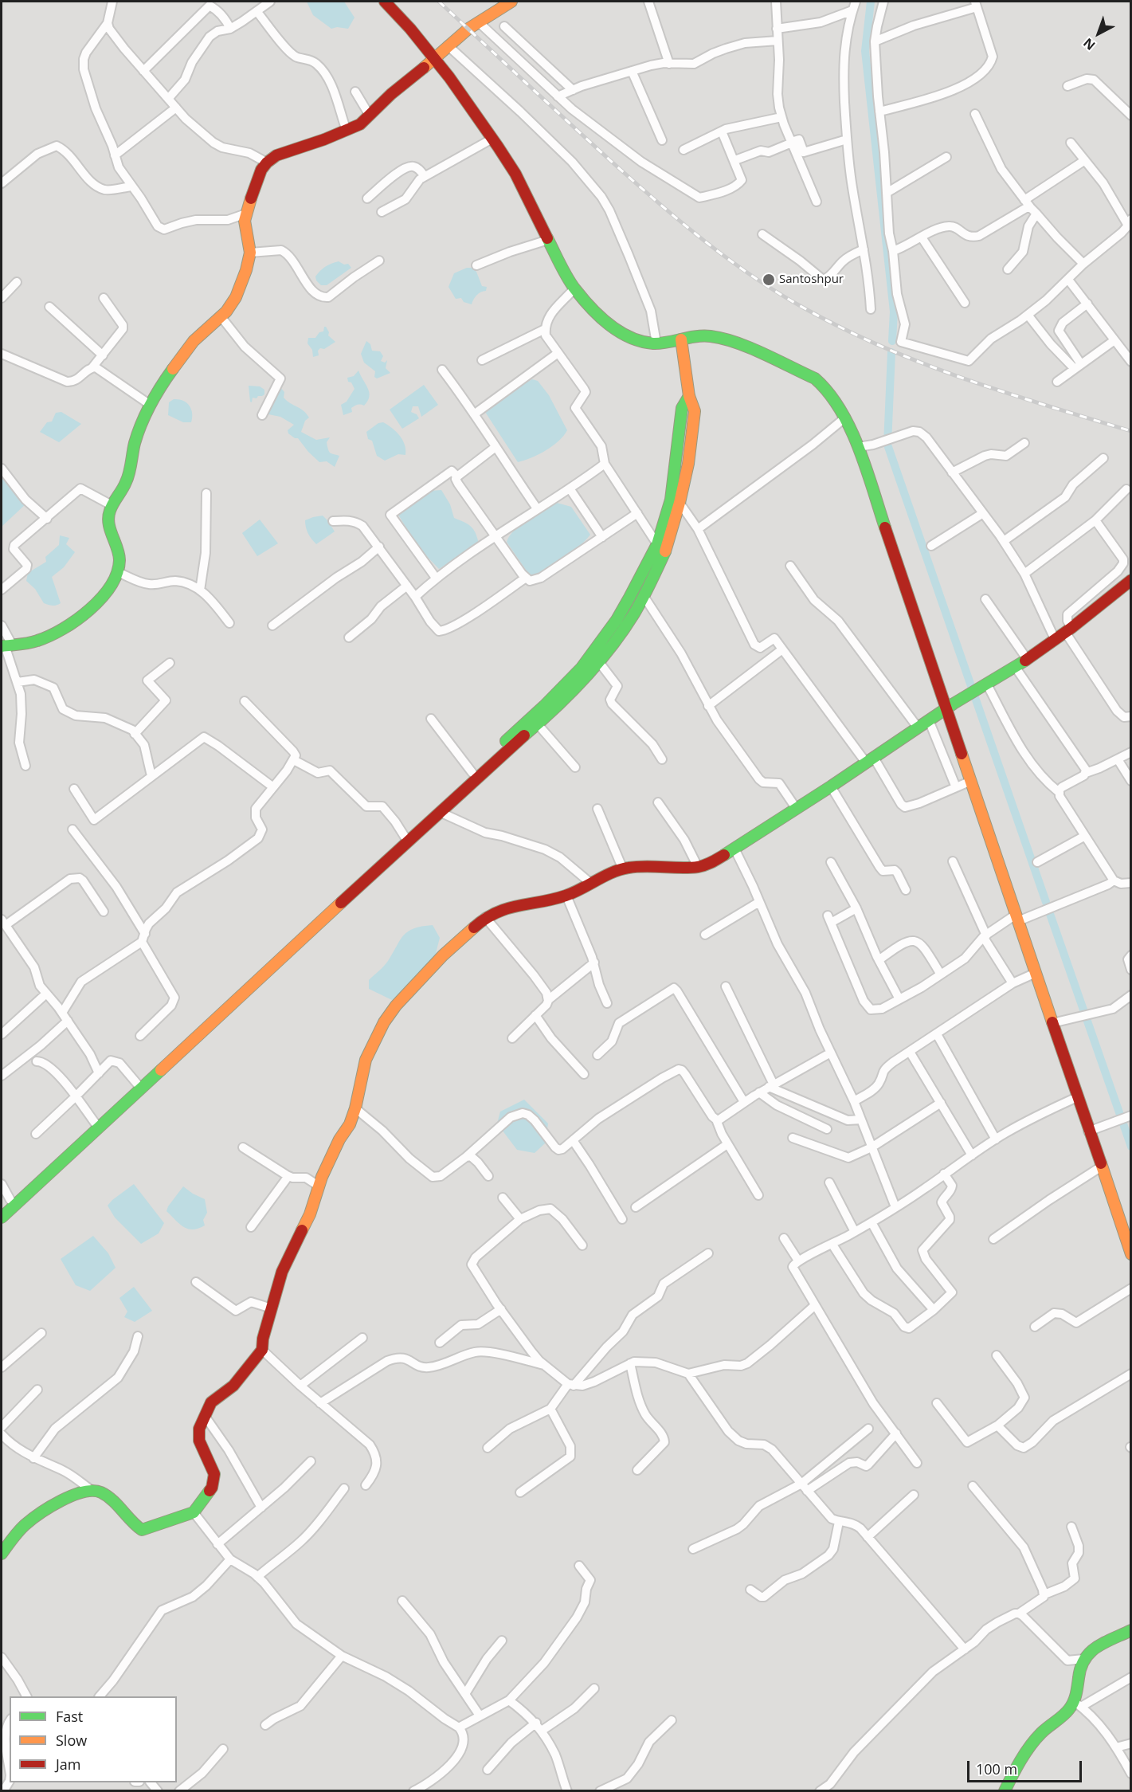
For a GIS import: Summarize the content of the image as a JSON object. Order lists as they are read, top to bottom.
{
  "places": ["Santoshpur"],
  "legend": ["Fast", "Slow", "Jam"],
  "scale_bar": "100 m",
  "north": "bottom left"
}
